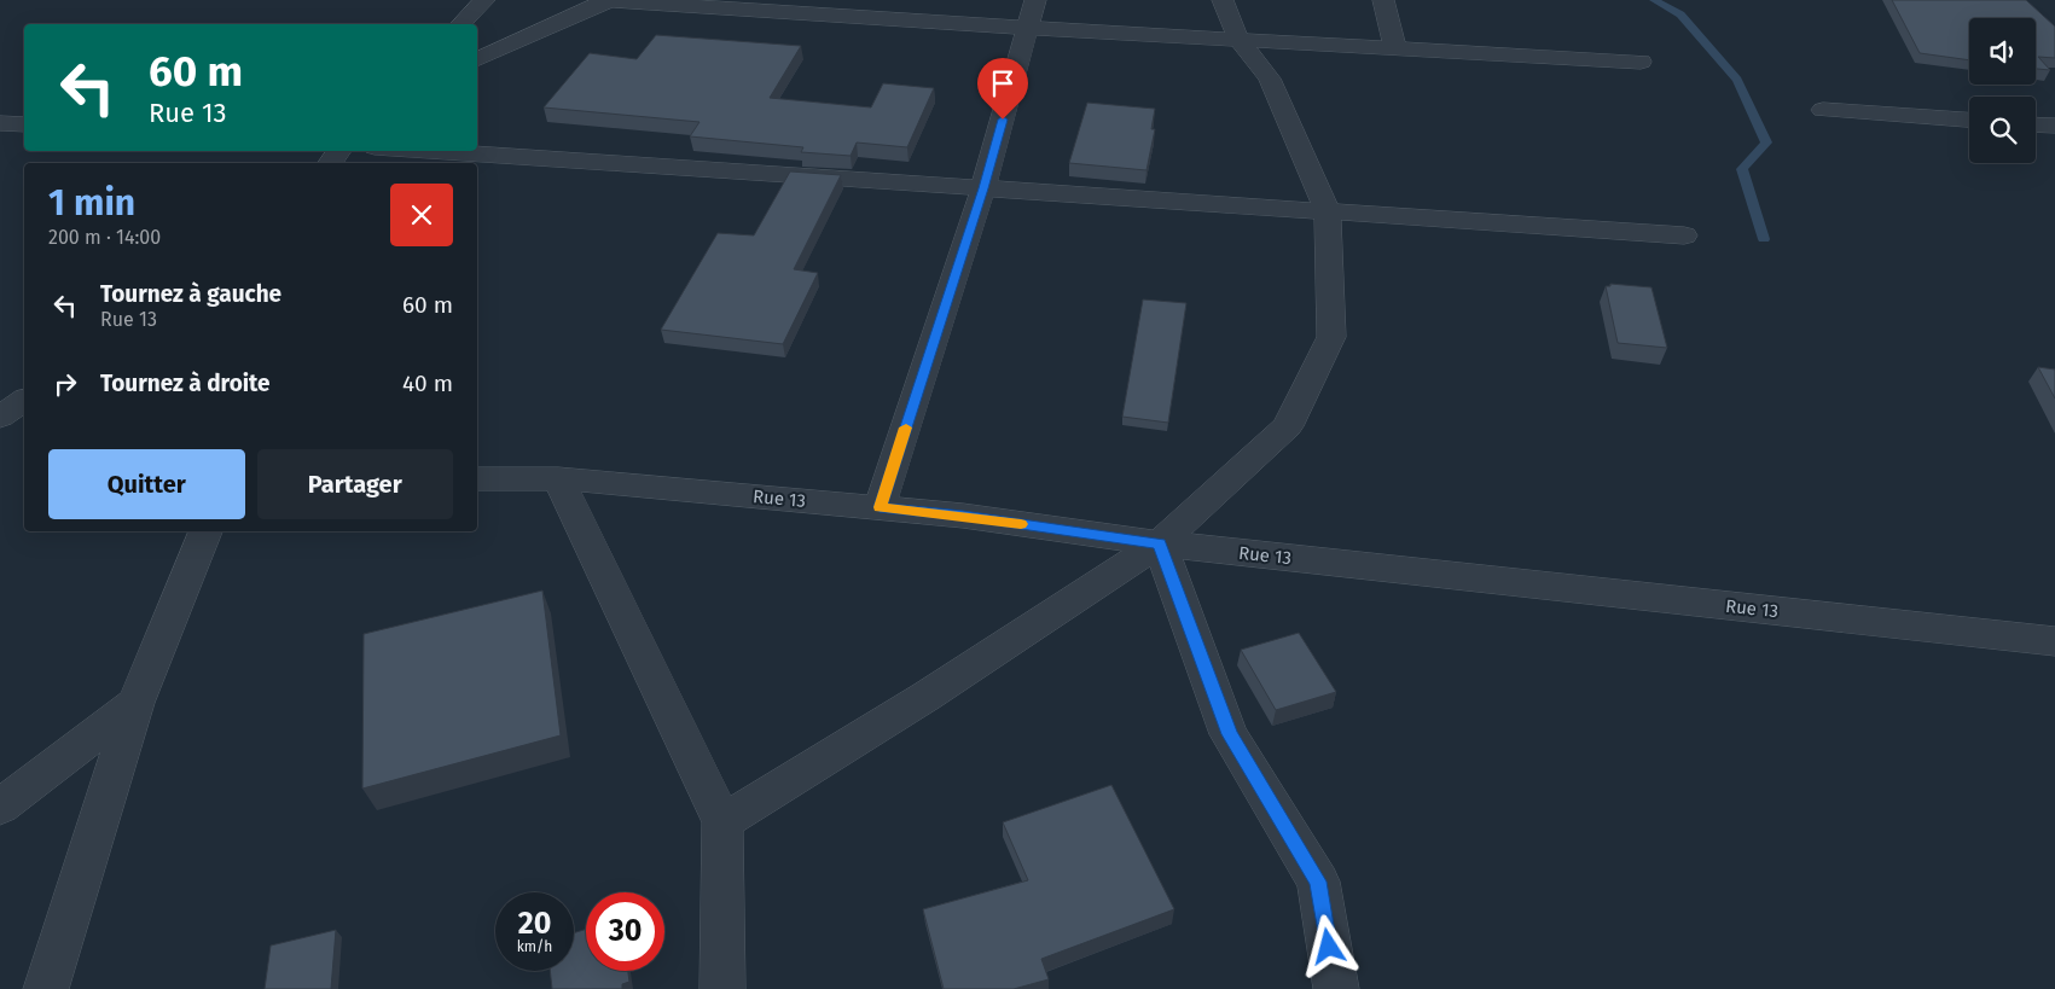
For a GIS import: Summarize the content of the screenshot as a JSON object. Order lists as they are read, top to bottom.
{
  "streets": {
    "street": ["Rue 13"]
  },
  "page": {
    "turn": ["60 m", "Rue 13"],
    "heading": ["1 min", "200 m · 14:00"],
    "list": [
      {
        "name": "Tournez à gauche",
        "note": "Rue 13",
        "value": "60 m"
      },
      {
        "name": "Tournez à droite",
        "value": "40 m"
      }
    ],
    "buttons": ["Quitter", "Partager"],
    "speed": "20 km/h",
    "limit": "30"
  }
}
